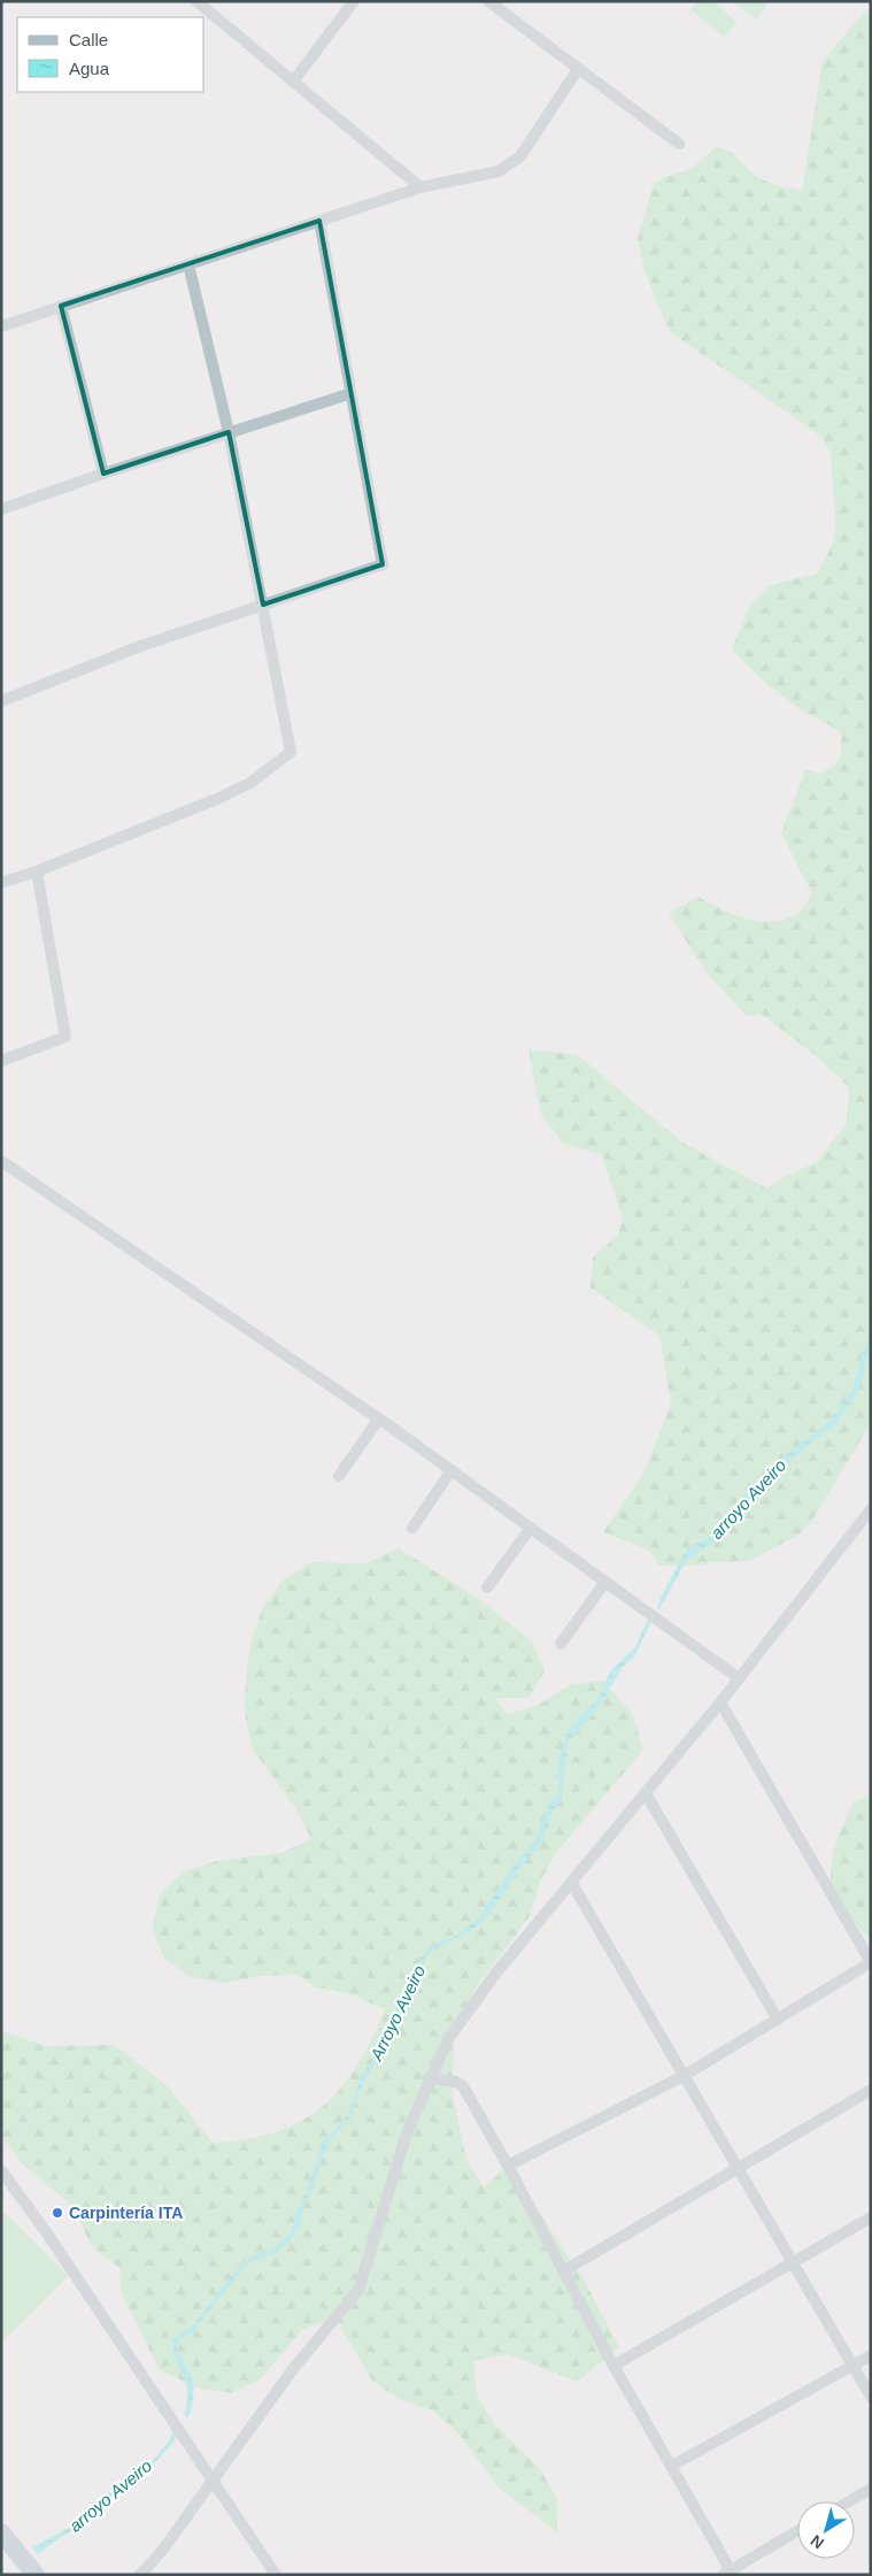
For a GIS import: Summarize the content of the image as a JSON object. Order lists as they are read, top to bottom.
{
  "water": ["arroyo Aveiro", "Arroyo Aveiro"],
  "places": ["Carpintería ITA"],
  "legend": ["Calle", "Agua"],
  "north": "bottom left"
}
